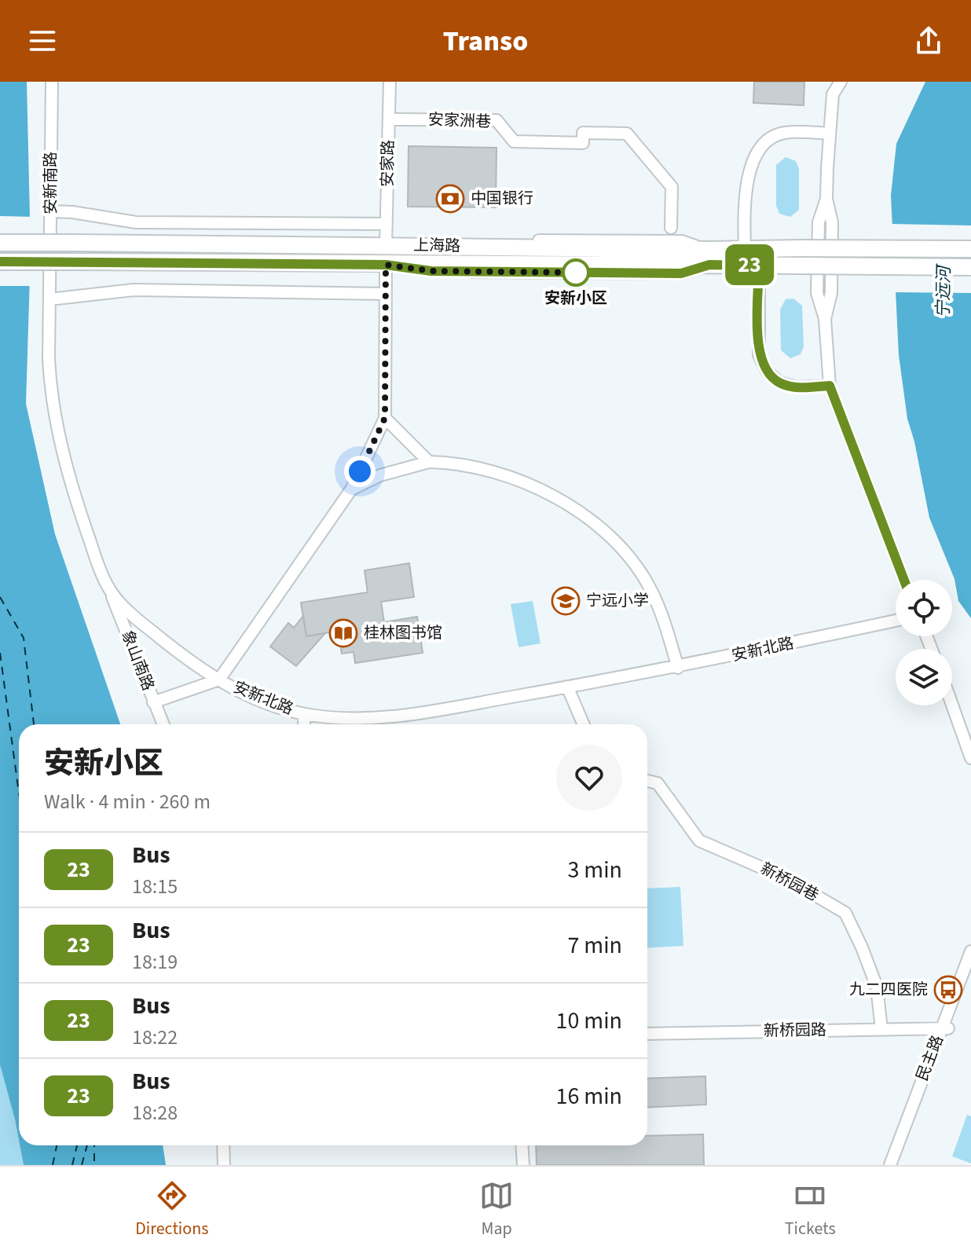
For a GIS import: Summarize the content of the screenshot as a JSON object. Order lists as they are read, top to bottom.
{
  "streets": {
    "highway": ["上海路"],
    "street": [
      "安家洲巷",
      "安家路",
      "安新南路",
      "安新北路",
      "象山南路",
      "新桥园巷",
      "新桥园路",
      "民主路"
    ]
  },
  "crossings": [
    ["安家洲巷", "安家路"],
    ["安家路", "上海路"],
    ["安新南路", "安新北路"],
    ["安新北路", "象山南路"],
    ["新桥园巷", "新桥园路"],
    ["新桥园路", "民主路"]
  ],
  "water": ["宁远河"],
  "places": {
    "bank": ["中国银行"],
    "other": ["安新小区"],
    "school or university": ["宁远小学"],
    "library": ["桂林图书馆"],
    "bus stop": ["九二四医院"]
  },
  "lines": ["bus line 23"],
  "page": {
    "header": "Transo",
    "on_map": "23",
    "heading": ["安新小区", "Walk · 4 min · 260 m"],
    "list": [
      {
        "mark": "23",
        "name": "Bus",
        "note": "18:15",
        "value": "3 min"
      },
      {
        "mark": "23",
        "name": "Bus",
        "note": "18:19",
        "value": "7 min"
      },
      {
        "mark": "23",
        "name": "Bus",
        "note": "18:22",
        "value": "10 min"
      },
      {
        "mark": "23",
        "name": "Bus",
        "note": "18:28",
        "value": "16 min"
      }
    ],
    "tabs": ["Directions", "Map", "Tickets"]
  }
}
